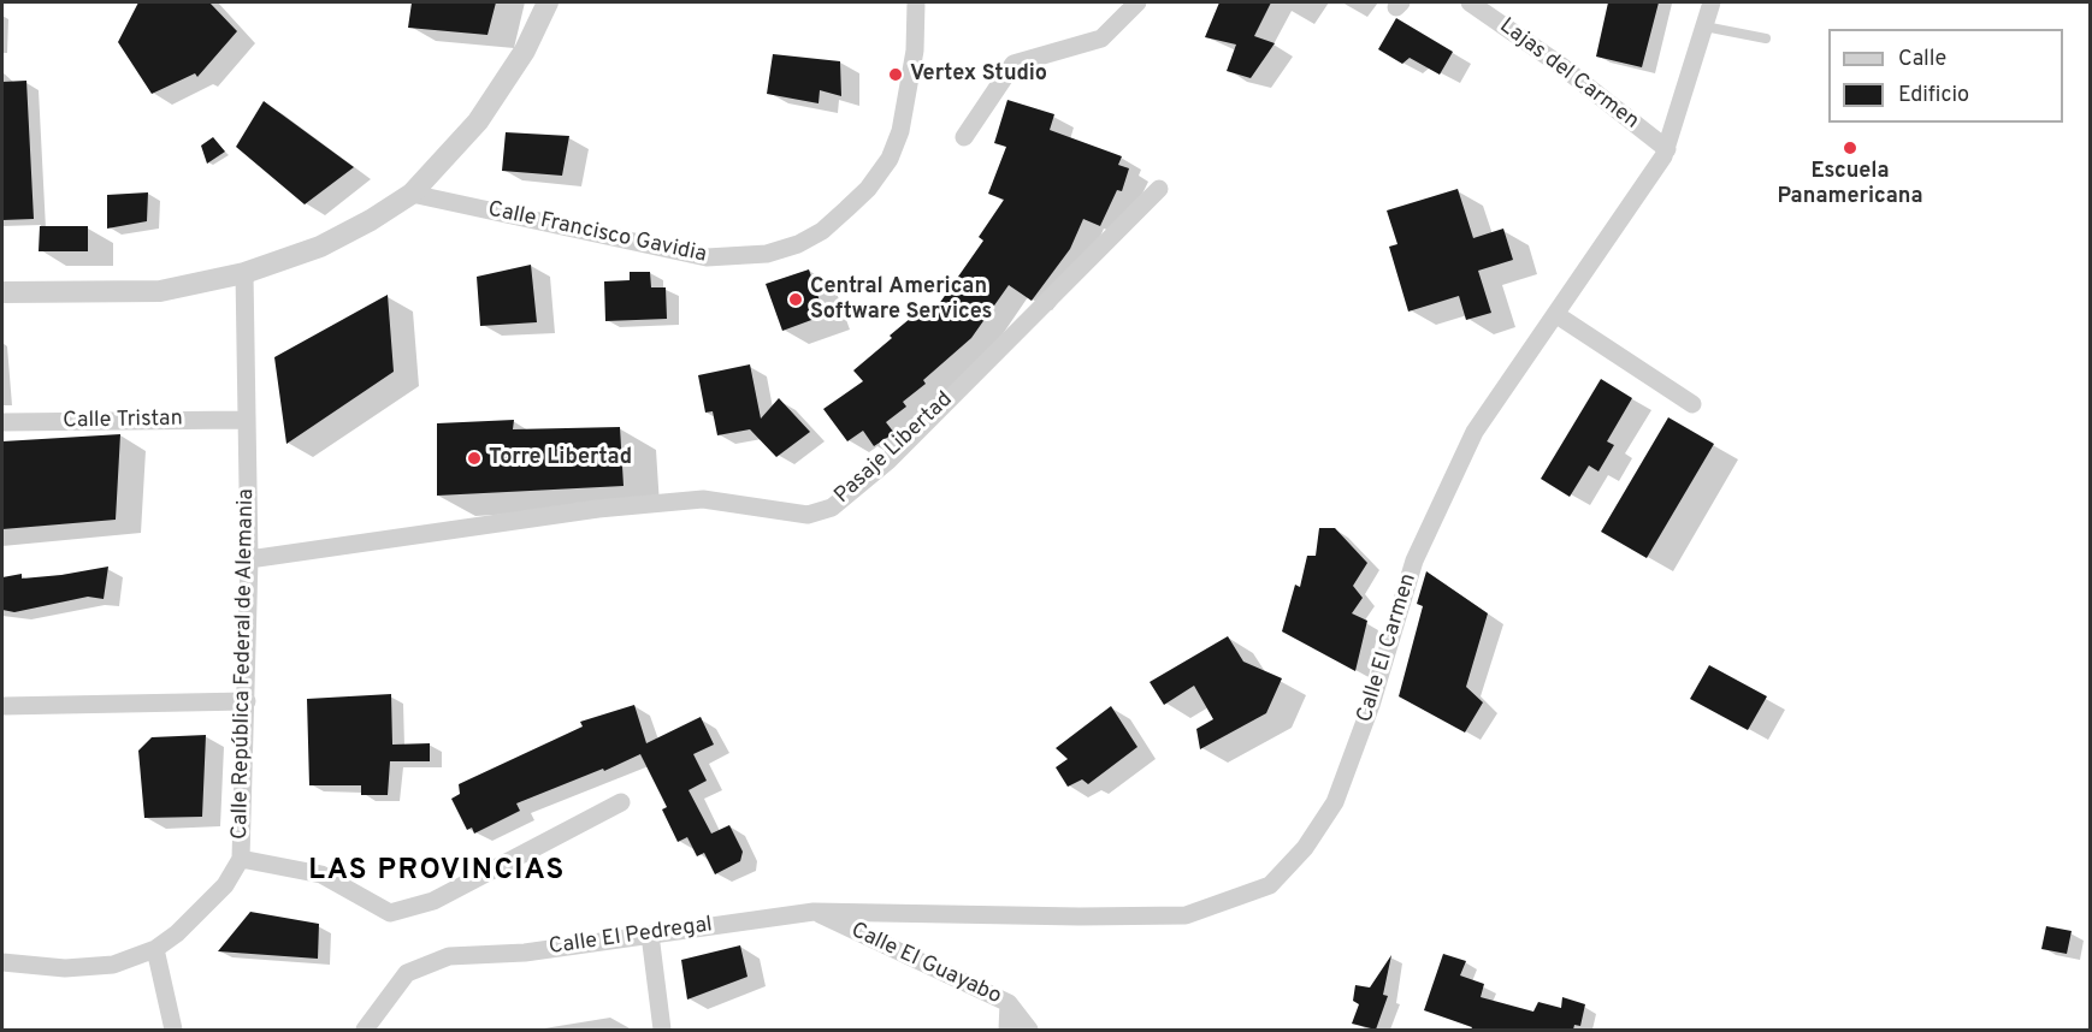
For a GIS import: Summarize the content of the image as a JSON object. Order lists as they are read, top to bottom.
{
  "streets": {
    "street": [
      "Lajas del Carmen",
      "Calle Francisco Gavidia",
      "Calle Tristan",
      "Pasaje Libertad",
      "Calle El Carmen",
      "Calle República Federal de Alemania",
      "Calle El Pedregal",
      "Calle El Guayabo"
    ]
  },
  "crossings": [
    ["Lajas del Carmen", "Calle El Carmen"],
    ["Calle Tristan", "Calle República Federal de Alemania"],
    ["Pasaje Libertad", "Calle República Federal de Alemania"],
    ["Calle El Carmen", "Calle El Pedregal"],
    ["Calle El Carmen", "Calle El Guayabo"],
    ["Calle El Pedregal", "Calle El Guayabo"]
  ],
  "districts": ["LAS PROVINCIAS"],
  "places": [
    "Vertex Studio",
    "Escuela Panamericana",
    "Central American Software Services",
    "Torre Libertad"
  ],
  "legend": ["Calle", "Edificio"]
}
